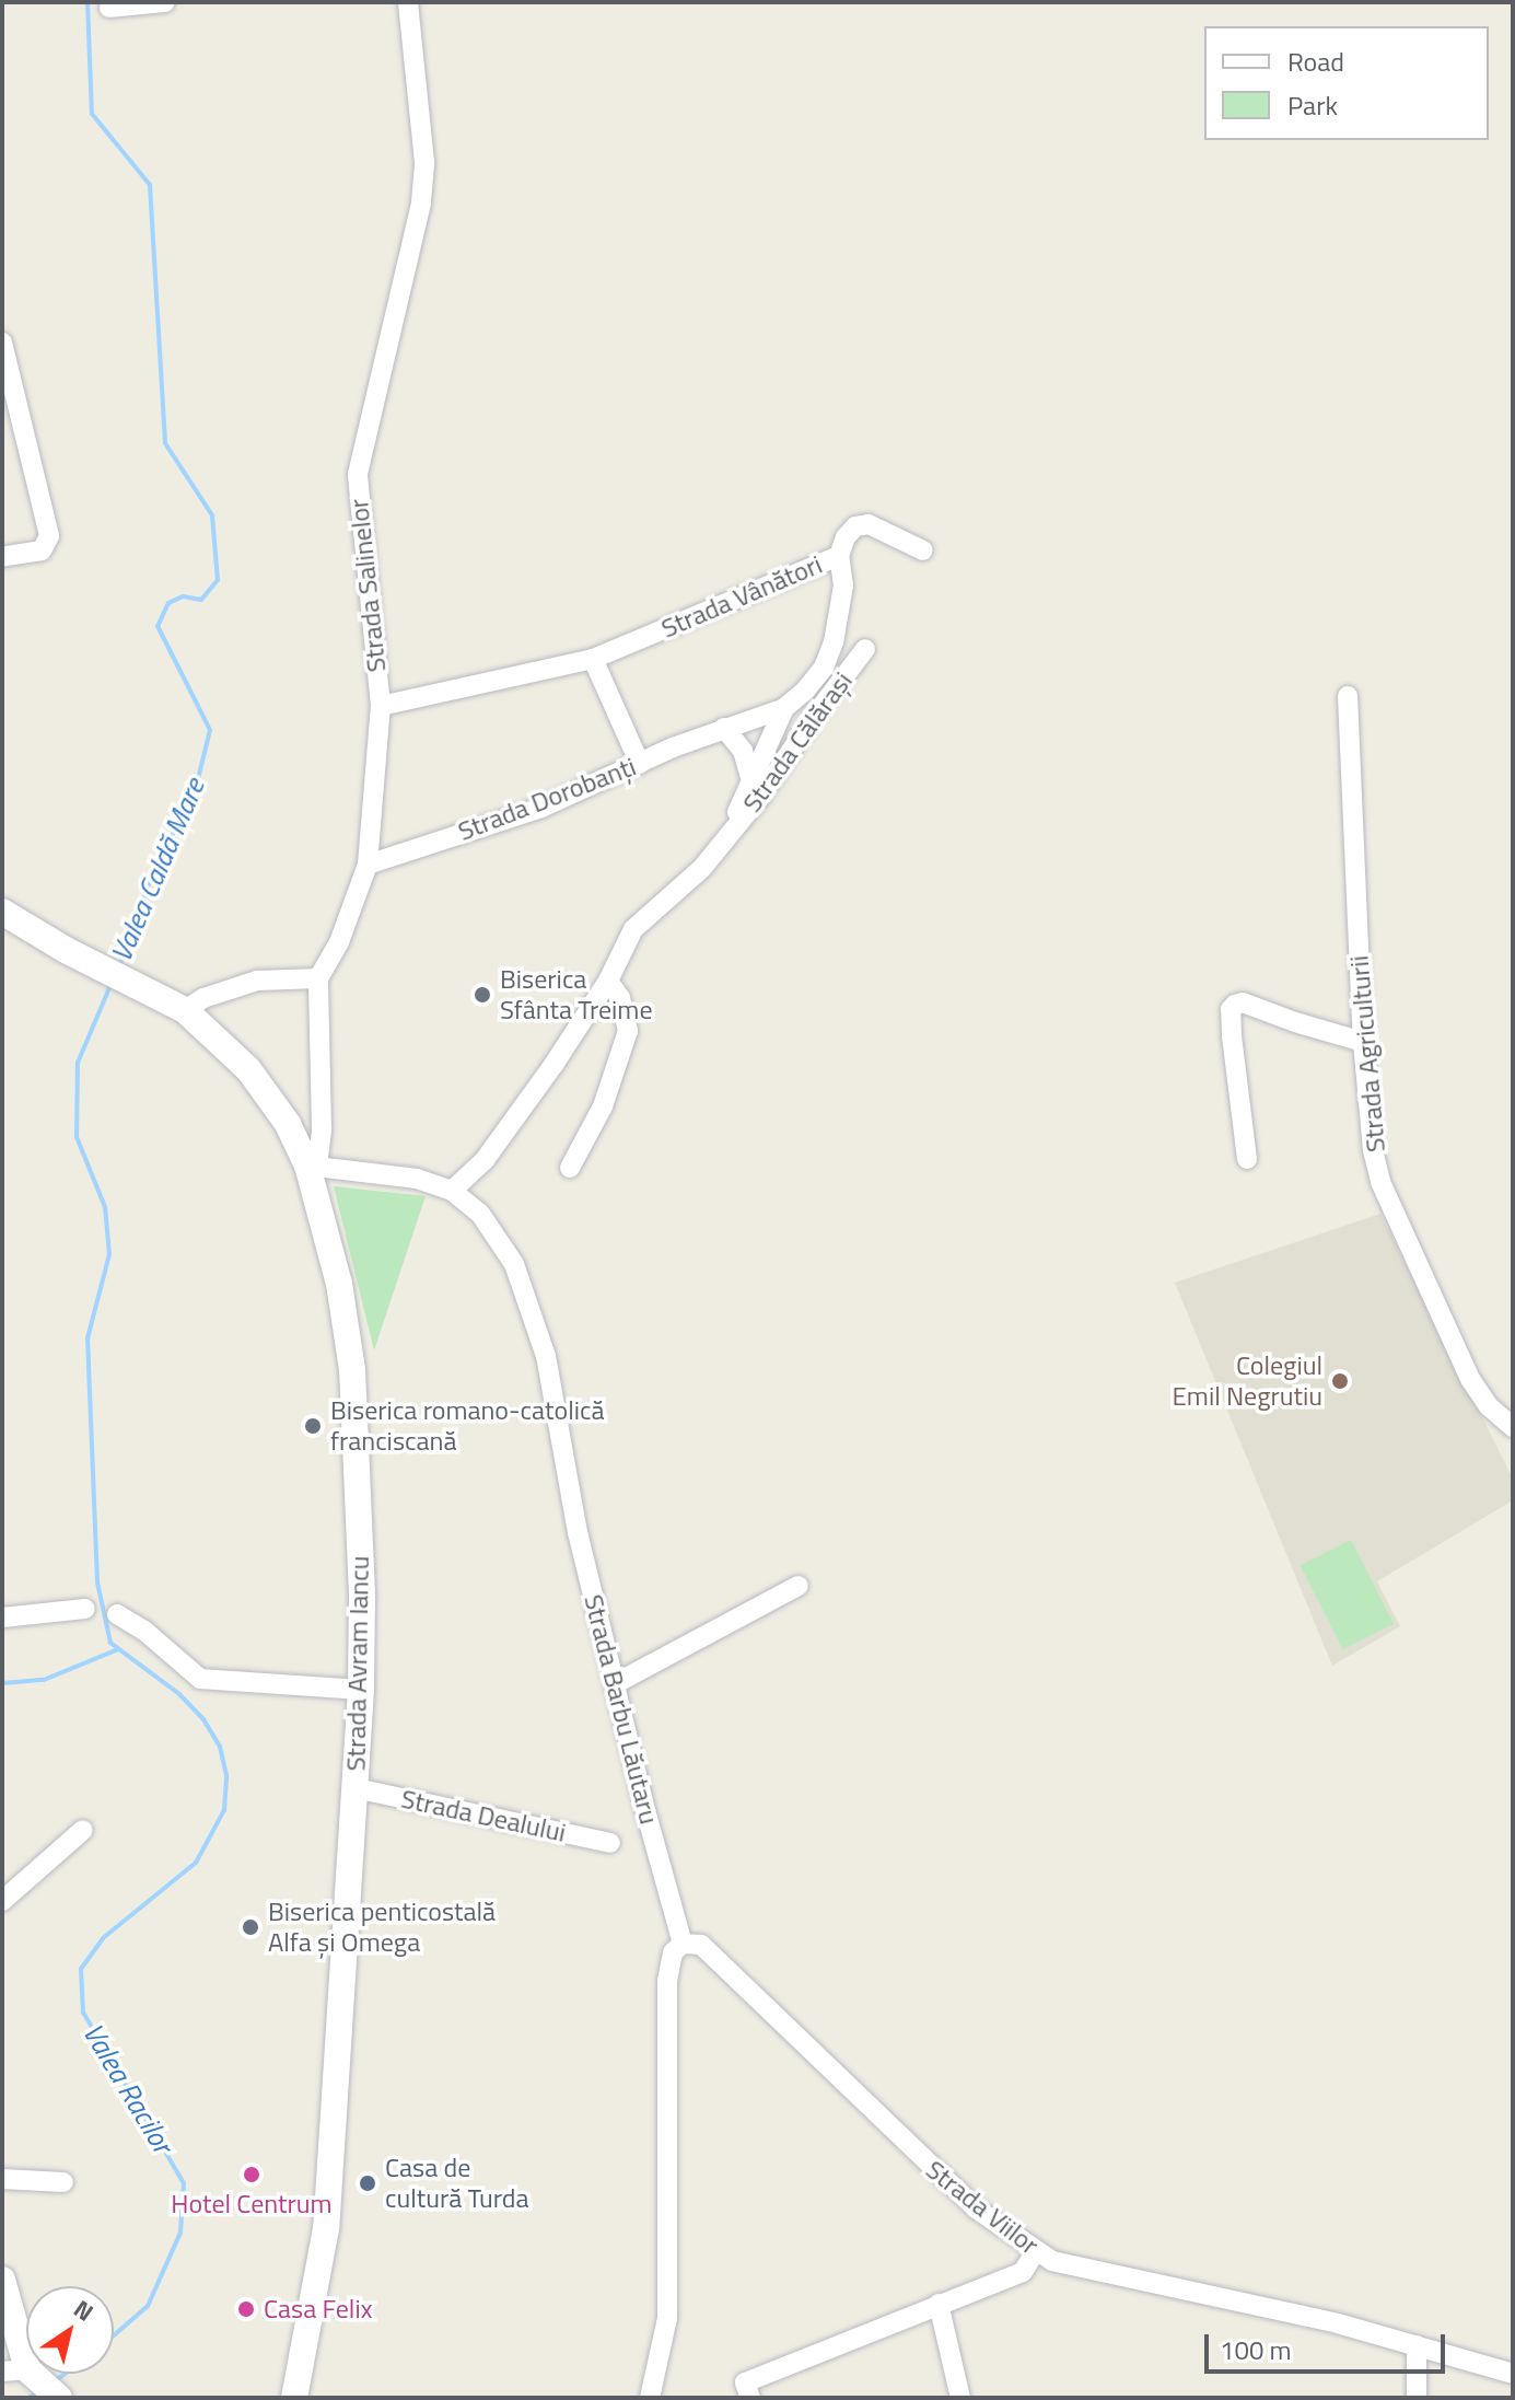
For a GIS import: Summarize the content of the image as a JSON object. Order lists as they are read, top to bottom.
{
  "streets": {
    "main road": ["Strada Avram Iancu"],
    "street": [
      "Strada Salinelor",
      "Strada Vânători",
      "Strada Călărași",
      "Strada Dorobanți",
      "Strada Agriculturii",
      "Strada Barbu Lăutaru",
      "Strada Dealului",
      "Strada Viilor"
    ]
  },
  "crossings": [
    ["Strada Salinelor", "Strada Vânători"],
    ["Strada Salinelor", "Strada Dorobanți"],
    ["Strada Vânători", "Strada Dorobanți"],
    ["Strada Călărași", "Strada Dorobanți"],
    ["Strada Călărași", "Strada Barbu Lăutaru"],
    ["Strada Avram Iancu", "Strada Barbu Lăutaru"],
    ["Strada Avram Iancu", "Strada Dealului"],
    ["Strada Barbu Lăutaru", "Strada Viilor"]
  ],
  "water": ["Valea Caldă Mare", "Valea Racilor"],
  "places": [
    "Biserica Sfânta Treime",
    "Colegiul Emil Negrutiu",
    "Biserica romano-catolică franciscană",
    "Biserica penticostală Alfa și Omega",
    "Hotel Centrum",
    "Casa de cultură Turda",
    "Casa Felix"
  ],
  "legend": ["Road", "Park"],
  "scale_bar": "100 m",
  "north": "top right"
}
